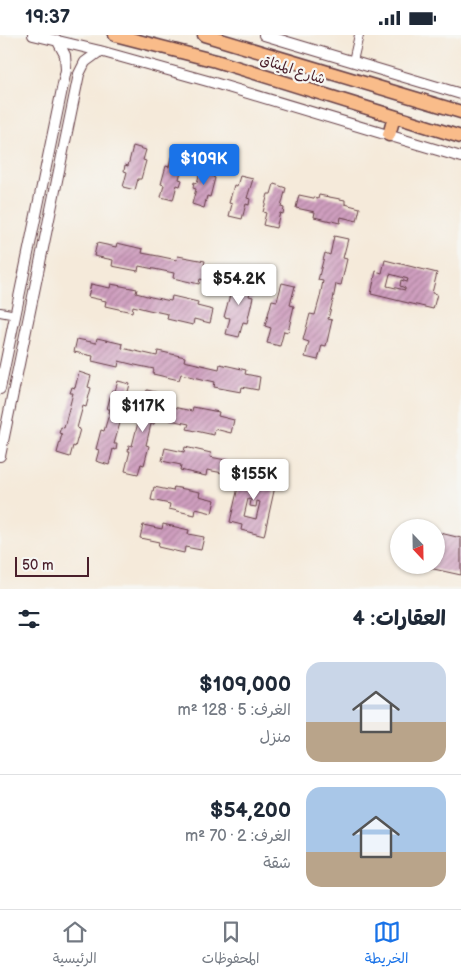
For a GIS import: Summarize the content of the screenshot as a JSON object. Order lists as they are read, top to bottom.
{
  "streets": {
    "main road": ["شارع الميثاق"]
  },
  "scale_bar": "50 m",
  "north": "bottom",
  "page": {
    "status": "19:37",
    "price": [
      "$109K",
      "$54.2K",
      "$117K",
      "$155K"
    ],
    "scale": "50 m",
    "heading": "العقارات: 4",
    "list": [
      {
        "name": "$109,000",
        "note": "الغرف: 5 · 128 m² · منزل"
      },
      {
        "name": "$54,200",
        "note": "الغرف: 2 · 70 m² · شقة"
      }
    ],
    "tabs": ["الخريطة", "المحفوظات", "الرئيسية"]
  }
}
